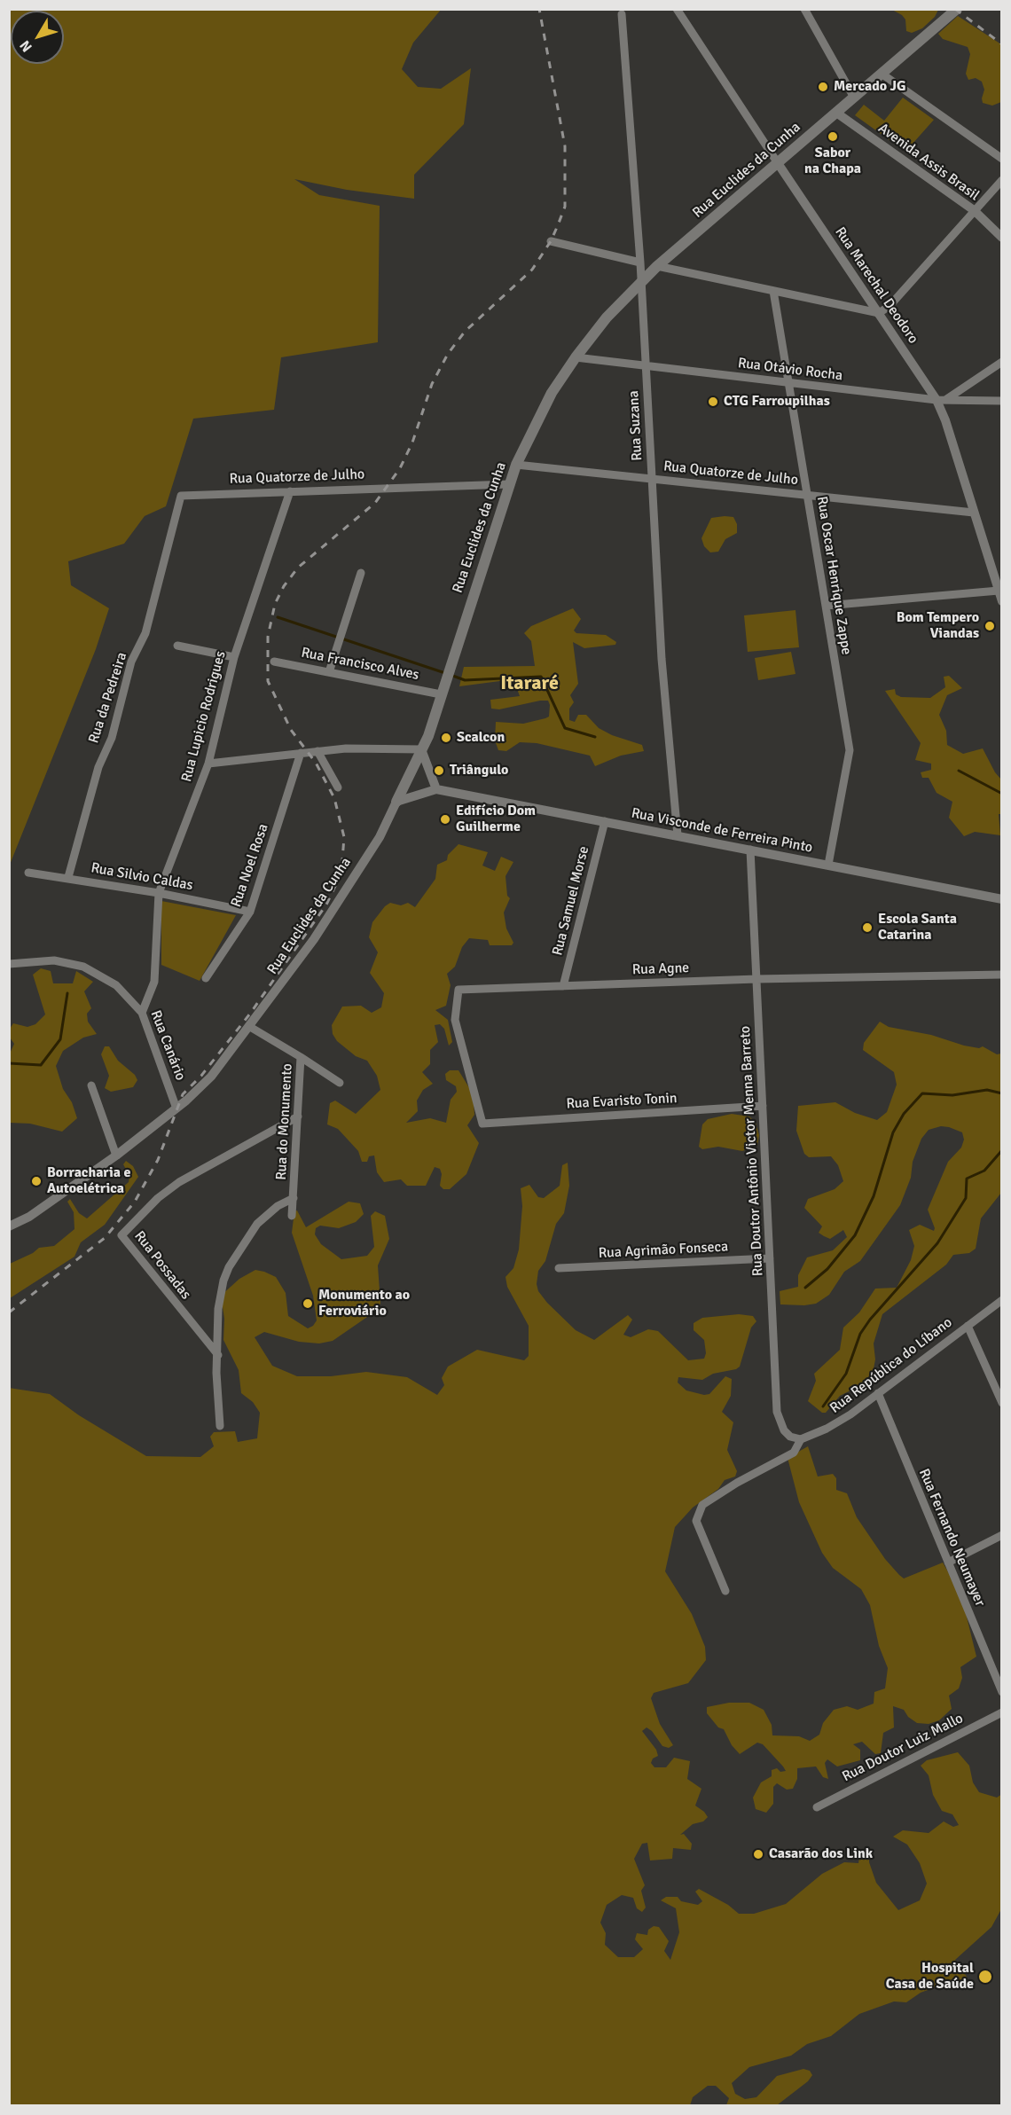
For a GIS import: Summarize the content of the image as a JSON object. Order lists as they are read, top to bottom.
{
  "streets": {
    "main road": ["Rua Euclides da Cunha"],
    "street": [
      "Avenida Assis Brasil",
      "Rua Marechal Deodoro",
      "Rua Otávio Rocha",
      "Rua Suzana",
      "Rua Quatorze de Julho",
      "Rua Oscar Henrique Zappe",
      "Rua Francisco Alves",
      "Rua da Pedreira",
      "Rua Lupicio Rodrigues",
      "Rua Visconde de Ferreira Pinto",
      "Rua Noel Rosa",
      "Rua Silvio Caldas",
      "Rua Samuel Morse",
      "Rua Agne",
      "Rua Canário",
      "Rua Evaristo Tonin",
      "Rua do Monumento",
      "Rua Doutor Antônio Victor Menna Barreto",
      "Rua Agrimão Fonseca",
      "Rua Possadas",
      "Rua República do Líbano",
      "Rua Fernando Neumayer",
      "Rua Doutor Luiz Mallo"
    ]
  },
  "crossings": [
    ["Avenida Assis Brasil", "Rua Euclides da Cunha"],
    ["Rua Euclides da Cunha", "Rua Marechal Deodoro"],
    ["Rua Euclides da Cunha", "Rua Otávio Rocha"],
    ["Rua Euclides da Cunha", "Rua Suzana"],
    ["Rua Euclides da Cunha", "Rua Quatorze de Julho"],
    ["Rua Euclides da Cunha", "Rua Francisco Alves"],
    ["Rua Euclides da Cunha", "Rua Visconde de Ferreira Pinto"],
    ["Rua Euclides da Cunha", "Rua Canário"],
    ["Rua Euclides da Cunha", "Rua do Monumento"],
    ["Rua Marechal Deodoro", "Rua Otávio Rocha"],
    ["Rua Marechal Deodoro", "Rua Quatorze de Julho"],
    ["Rua Otávio Rocha", "Rua Suzana"],
    ["Rua Otávio Rocha", "Rua Oscar Henrique Zappe"],
    ["Rua Suzana", "Rua Quatorze de Julho"],
    ["Rua Suzana", "Rua Visconde de Ferreira Pinto"],
    ["Rua Quatorze de Julho", "Rua Oscar Henrique Zappe"],
    ["Rua Quatorze de Julho", "Rua da Pedreira"],
    ["Rua Quatorze de Julho", "Rua Lupicio Rodrigues"],
    ["Rua Oscar Henrique Zappe", "Rua Visconde de Ferreira Pinto"],
    ["Rua da Pedreira", "Rua Silvio Caldas"],
    ["Rua Lupicio Rodrigues", "Rua Silvio Caldas"],
    ["Rua Lupicio Rodrigues", "Rua Canário"],
    ["Rua Visconde de Ferreira Pinto", "Rua Samuel Morse"],
    ["Rua Visconde de Ferreira Pinto", "Rua Doutor Antônio Victor Menna Barreto"],
    ["Rua Noel Rosa", "Rua Silvio Caldas"],
    ["Rua Samuel Morse", "Rua Agne"],
    ["Rua Agne", "Rua Evaristo Tonin"],
    ["Rua Agne", "Rua Doutor Antônio Victor Menna Barreto"],
    ["Rua Evaristo Tonin", "Rua Doutor Antônio Victor Menna Barreto"],
    ["Rua do Monumento", "Rua Possadas"],
    ["Rua Doutor Antônio Victor Menna Barreto", "Rua Agrimão Fonseca"],
    ["Rua Doutor Antônio Victor Menna Barreto", "Rua República do Líbano"],
    ["Rua República do Líbano", "Rua Fernando Neumayer"]
  ],
  "districts": ["Itararé"],
  "places": [
    "Mercado JG",
    "Sabor na Chapa",
    "CTG Farroupilhas",
    "Bom Tempero Viandas",
    "Scalcon",
    "Triângulo",
    "Edifício Dom Guilherme",
    "Escola Santa Catarina",
    "Borracharia e Autoelétrica",
    "Monumento ao Ferroviário",
    "Casarão dos Link",
    "Hospital Casa de Saúde"
  ],
  "north": "bottom left"
}
